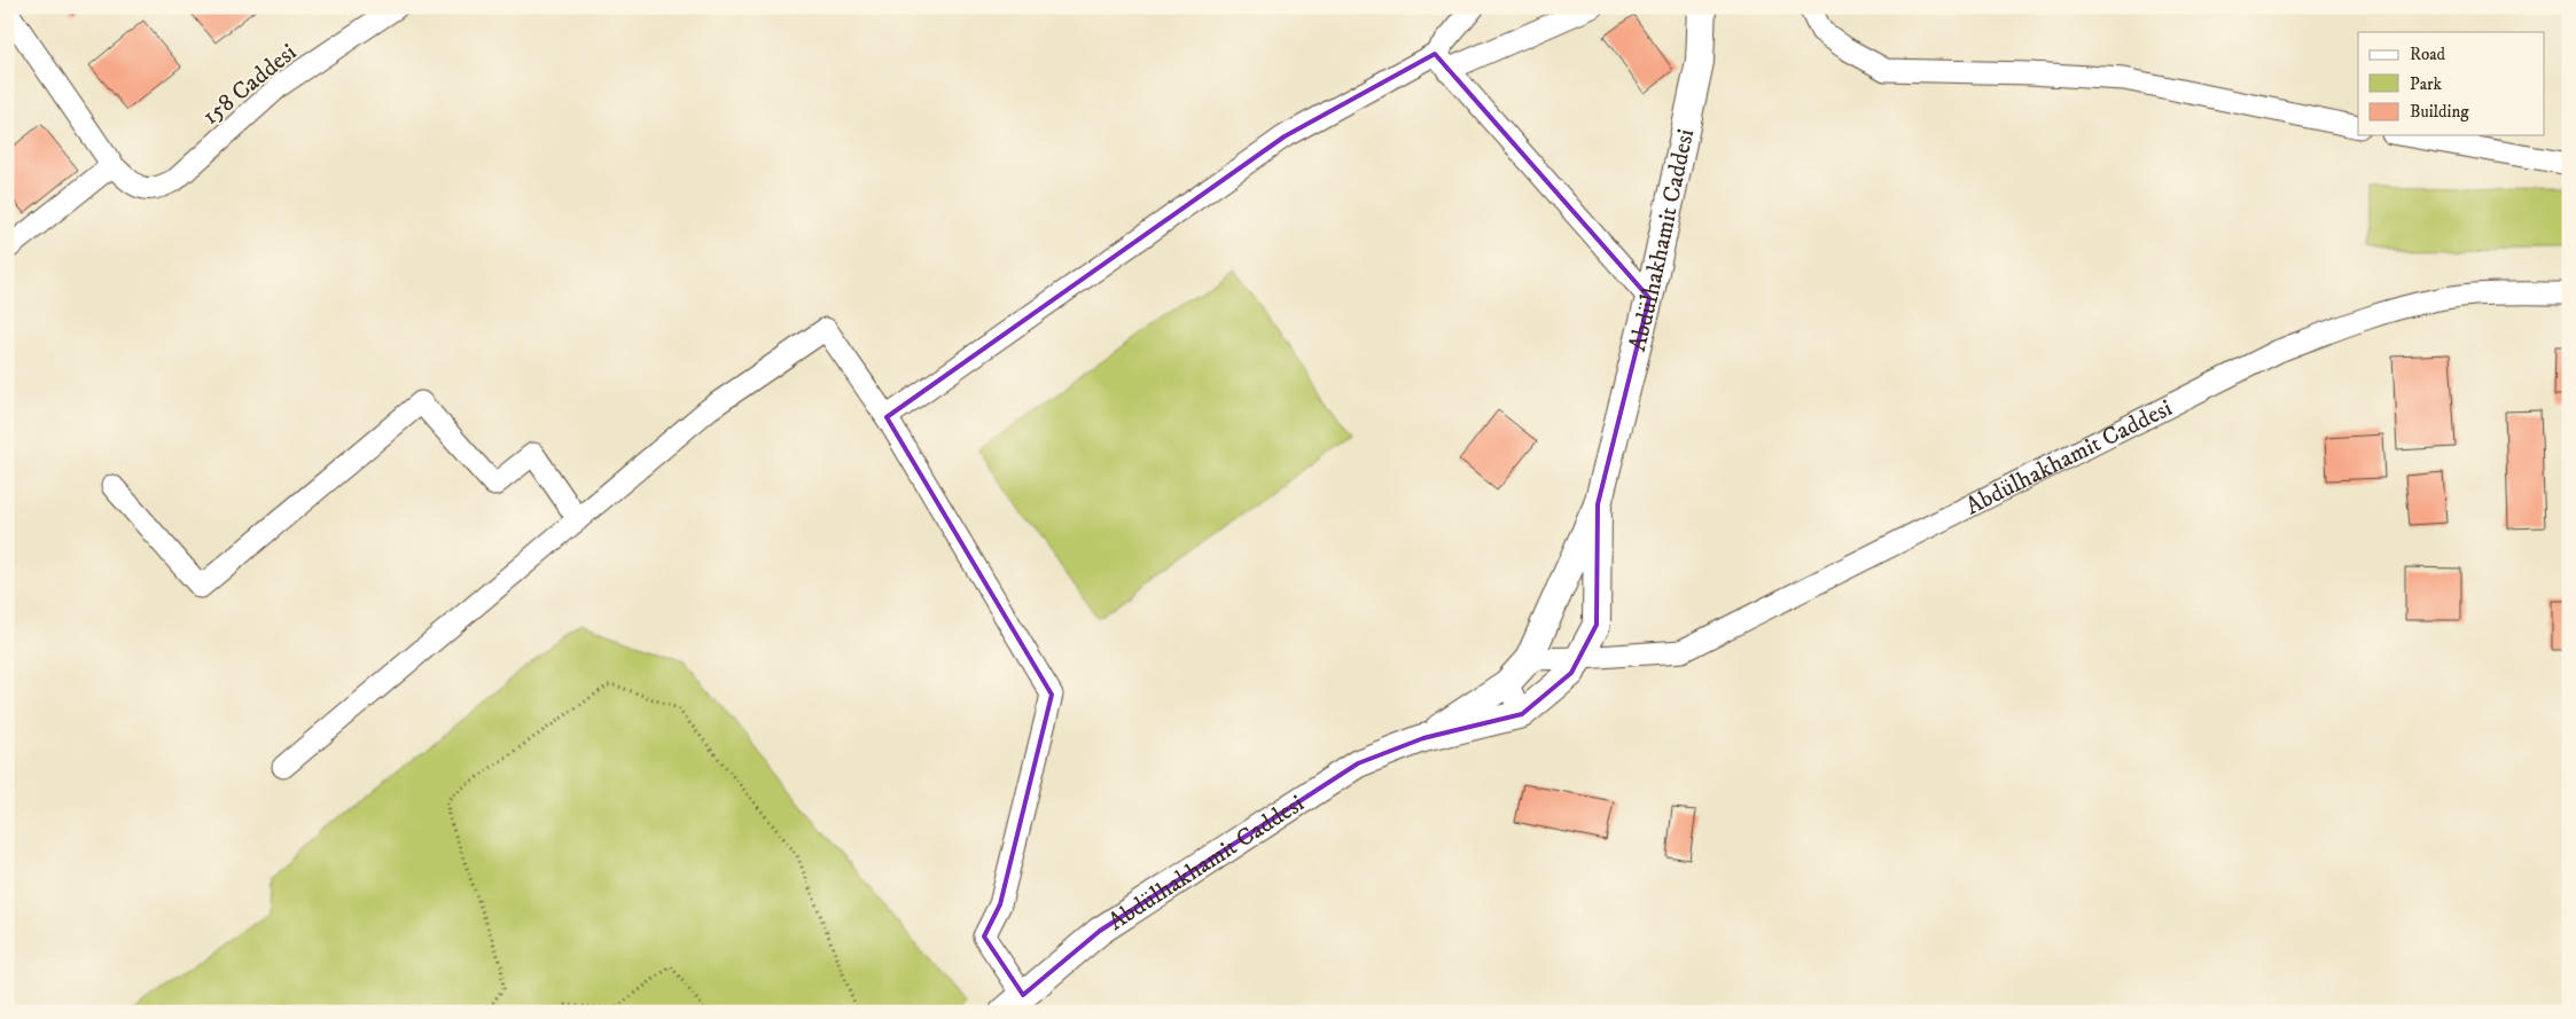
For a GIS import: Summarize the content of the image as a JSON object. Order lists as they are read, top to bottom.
{
  "streets": {
    "main road": ["Abdülhakhamit Caddesi"],
    "street": ["158 Caddesi"]
  },
  "legend": ["Road", "Park", "Building"]
}
